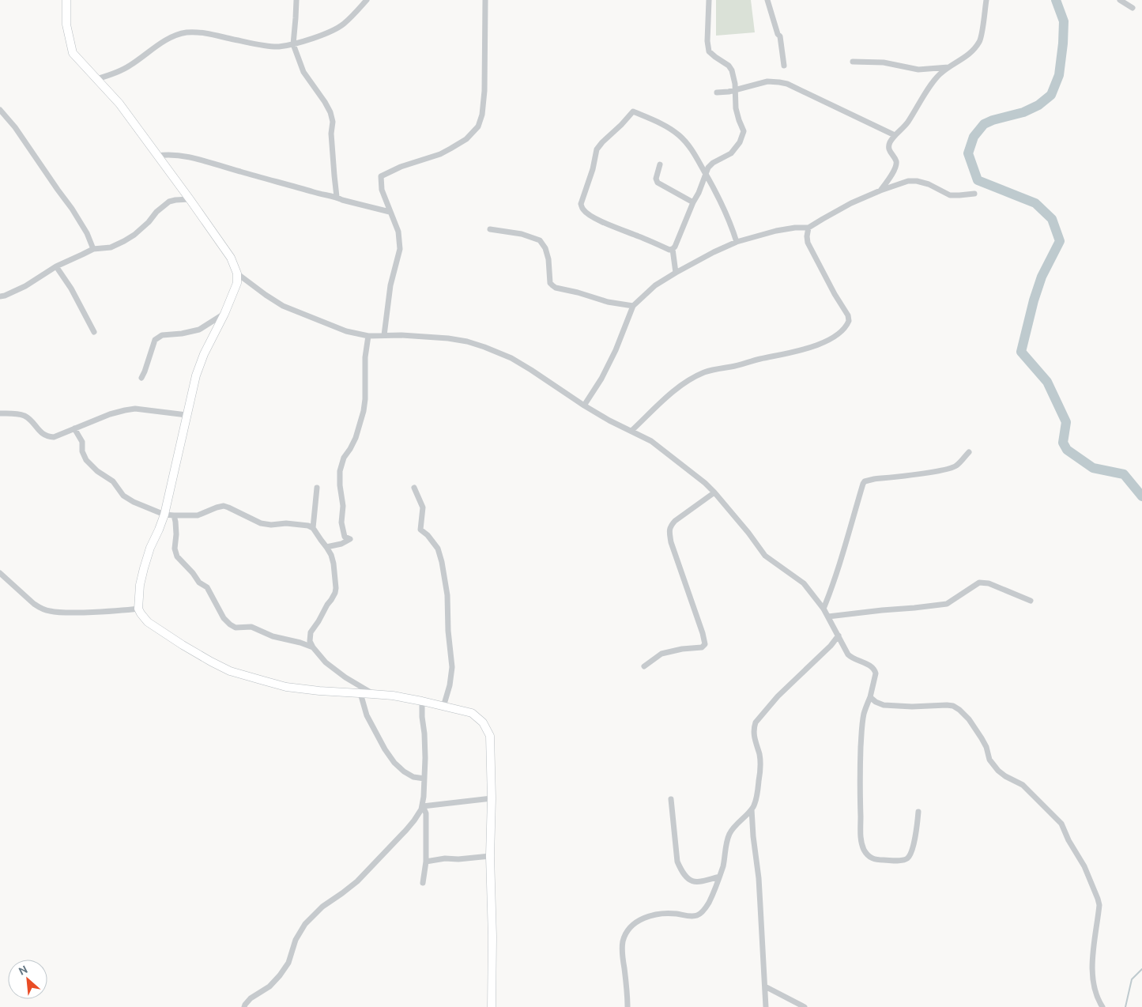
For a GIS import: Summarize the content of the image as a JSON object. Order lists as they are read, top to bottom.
{
  "north": "top left"
}
